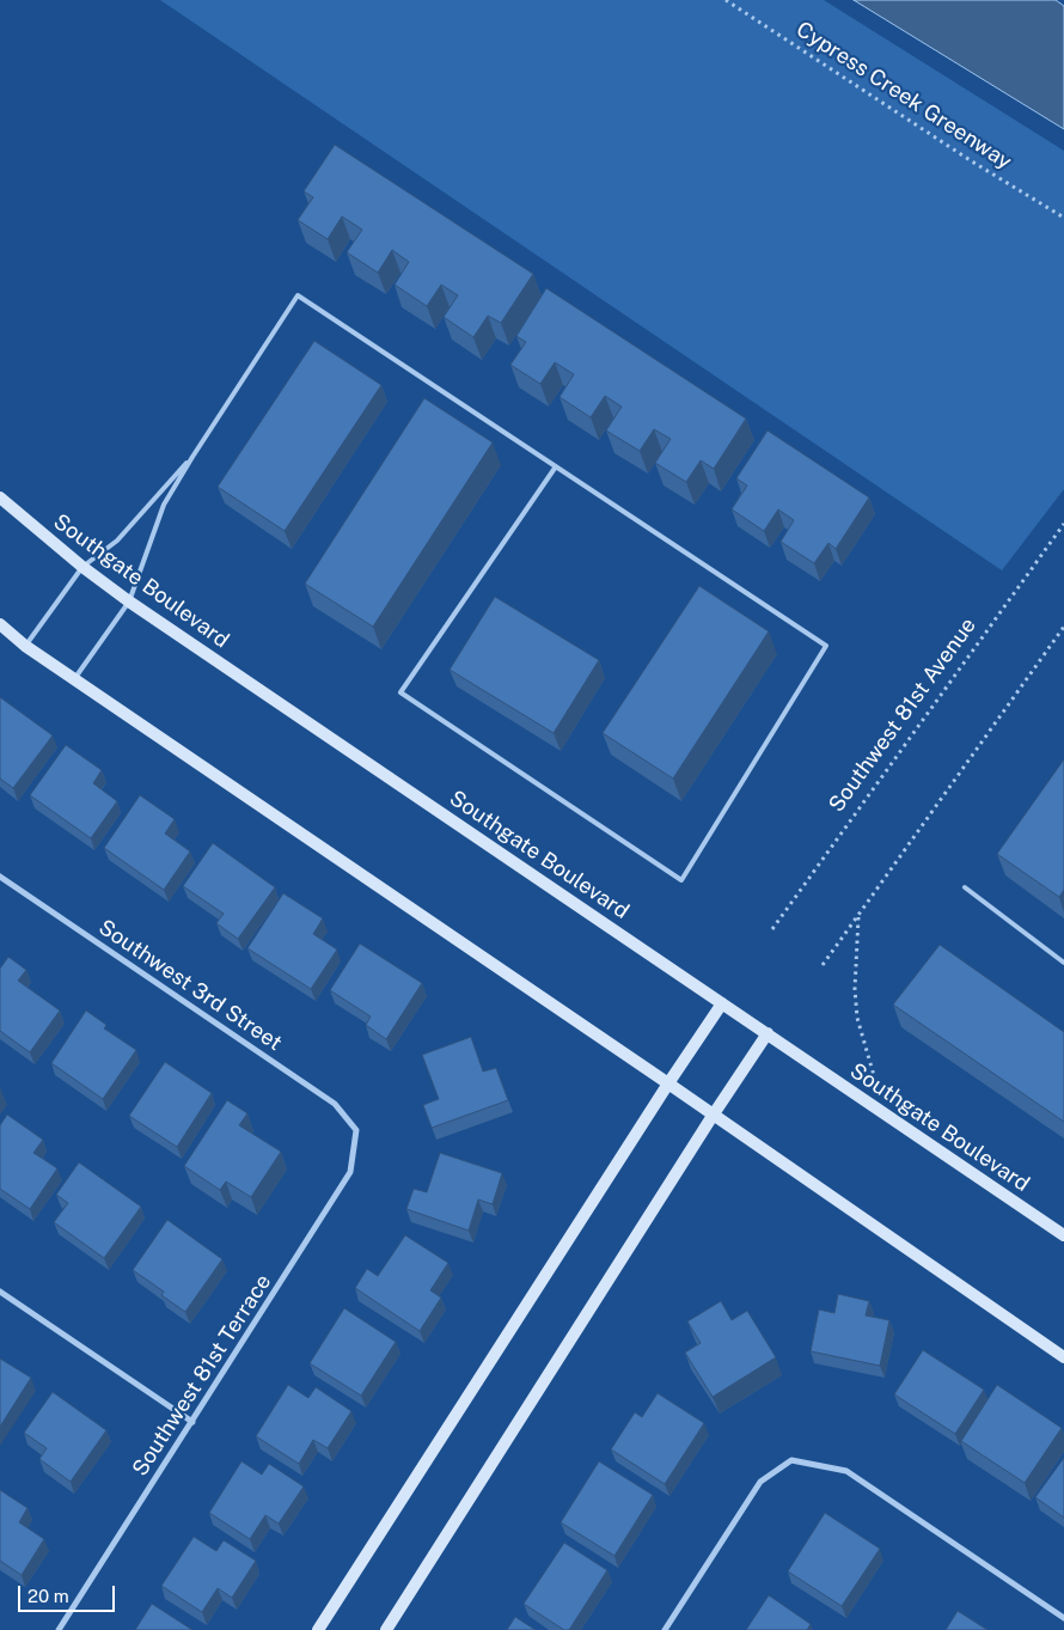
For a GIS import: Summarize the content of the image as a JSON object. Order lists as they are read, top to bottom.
{
  "streets": {
    "main road": ["Southgate Boulevard"],
    "street": ["Southwest 3rd Street", "Southwest 81st Terrace"],
    "path": ["Cypress Creek Greenway", "Southwest 81st Avenue"]
  },
  "crossings": [
    ["Southwest 3rd Street", "Southwest 81st Terrace"]
  ],
  "scale_bar": "20 m"
}
